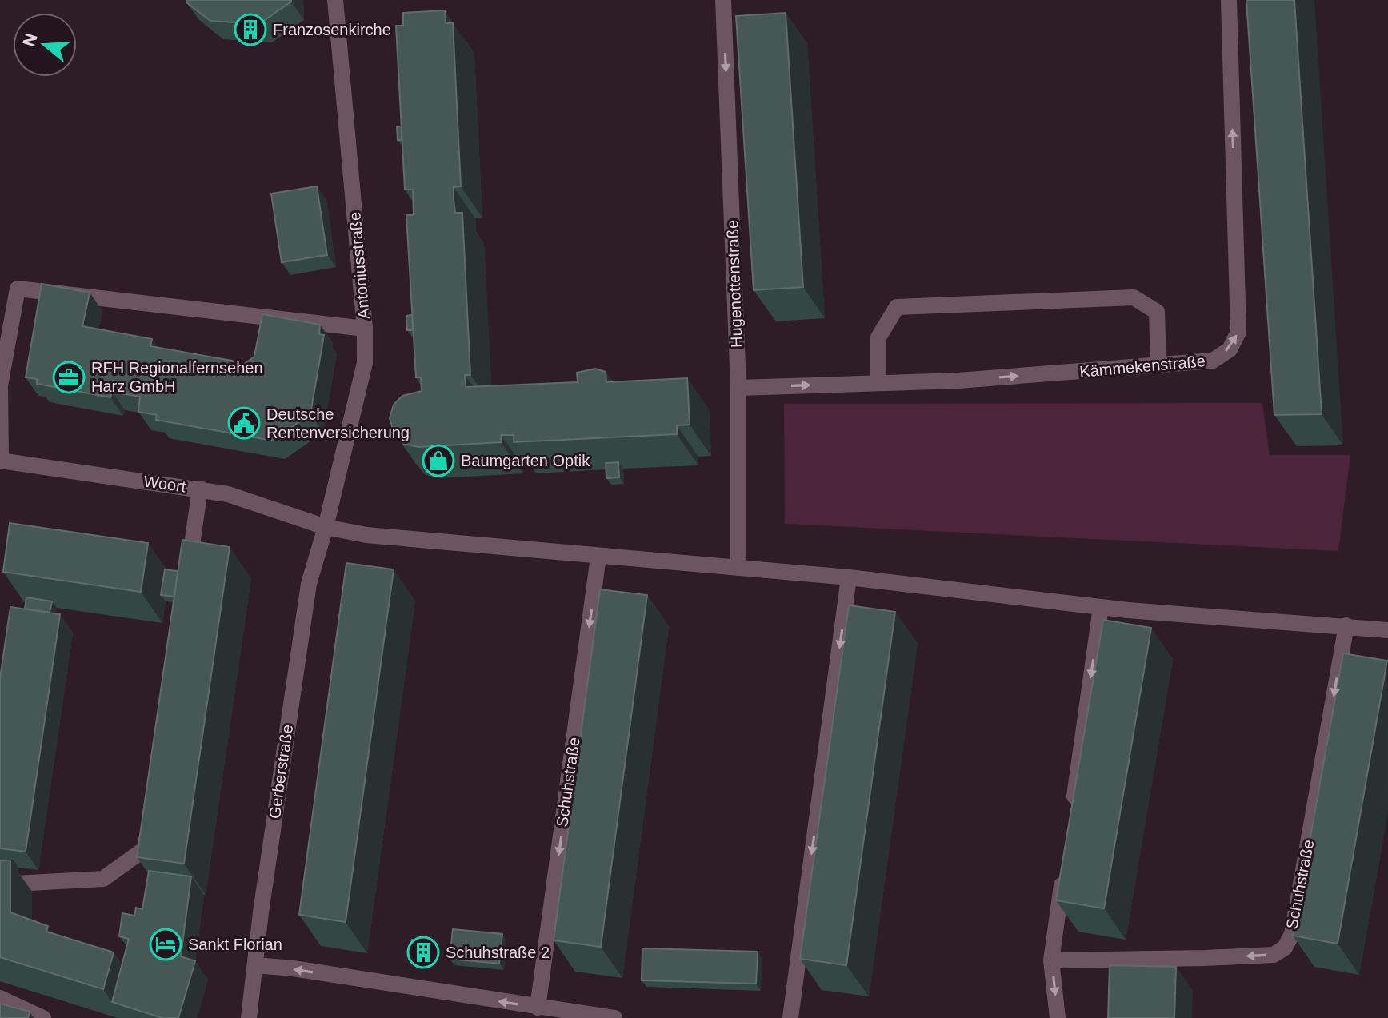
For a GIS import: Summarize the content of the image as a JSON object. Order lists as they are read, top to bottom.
{
  "streets": {
    "street": [
      "Antoniusstraße",
      "Hugenottenstraße",
      "Kämmekenstraße",
      "Woort",
      "Gerberstraße",
      "Schuhstraße"
    ]
  },
  "crossings": [
    ["Antoniusstraße", "Woort"],
    ["Antoniusstraße", "Gerberstraße"],
    ["Hugenottenstraße", "Kämmekenstraße"],
    ["Woort", "Gerberstraße"]
  ],
  "one_way": ["Hugenottenstraße", "Schuhstraße"],
  "places": {
    "building": ["Franzosenkirche", "Schuhstraße 2"],
    "office": ["RFH Regionalfernsehen Harz GmbH"],
    "public building": ["Deutsche Rentenversicherung"],
    "shop": ["Baumgarten Optik"],
    "hotel": ["Sankt Florian"]
  },
  "north": "left"
}
